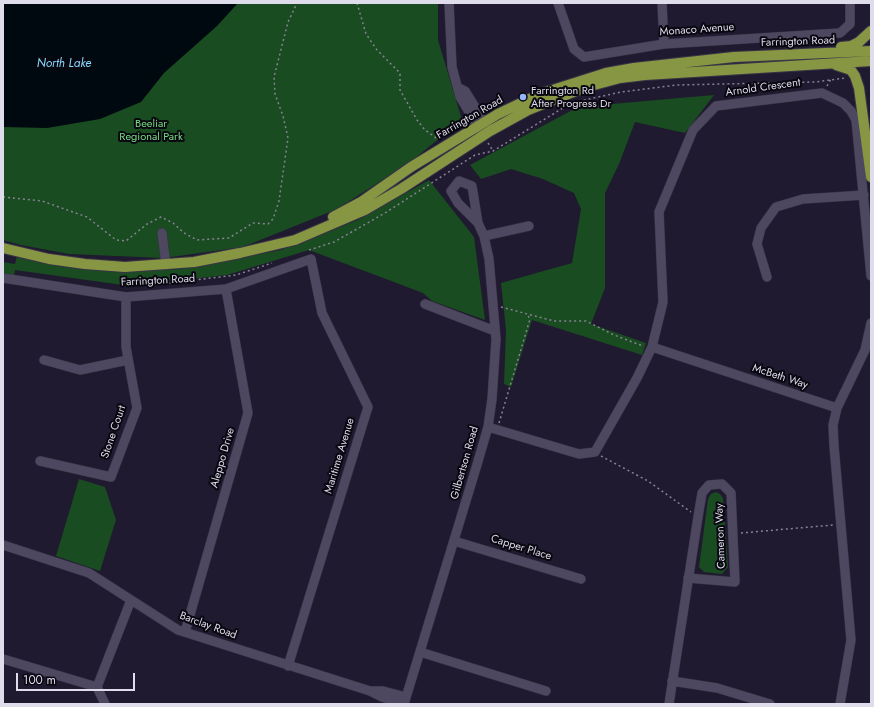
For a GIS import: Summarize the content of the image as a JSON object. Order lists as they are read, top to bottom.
{
  "streets": {
    "main road": ["Farrington Road"],
    "street": [
      "Monaco Avenue",
      "Arnold Crescent",
      "McBeth Way",
      "Stone Court",
      "Maritime Avenue",
      "Aleppo Drive",
      "Gilbertson Road",
      "Cameron Way",
      "Capper Place",
      "Barclay Road"
    ]
  },
  "crossings": [
    ["Farrington Road", "Stone Court"],
    ["Farrington Road", "Maritime Avenue"],
    ["Farrington Road", "Aleppo Drive"],
    ["Arnold Crescent", "McBeth Way"],
    ["Maritime Avenue", "Barclay Road"],
    ["Aleppo Drive", "Barclay Road"],
    ["Gilbertson Road", "Capper Place"],
    ["Gilbertson Road", "Barclay Road"]
  ],
  "water": ["North Lake"],
  "parks": ["Beeliar Regional Park"],
  "places": ["Farrington Rd After Progress Dr"],
  "scale_bar": "100 m"
}
